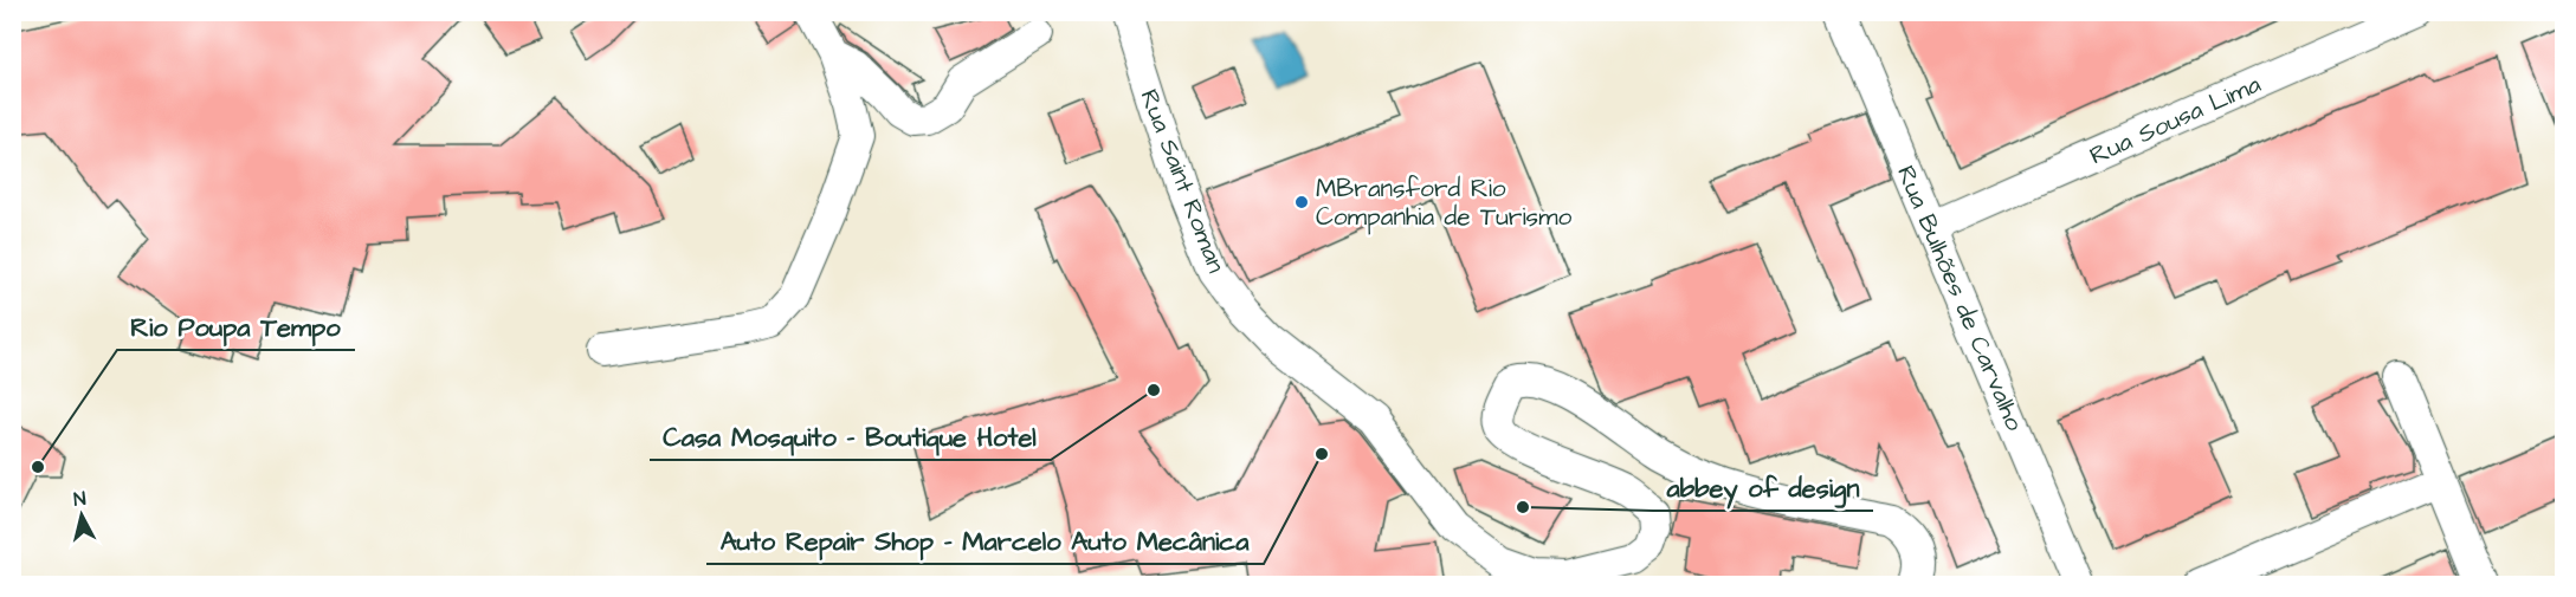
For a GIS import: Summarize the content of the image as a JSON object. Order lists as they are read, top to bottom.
{
  "streets": {
    "street": ["Rua Sousa Lima", "Rua Saint Roman", "Rua Bulhões de Carvalho"]
  },
  "crossings": [
    ["Rua Sousa Lima", "Rua Bulhões de Carvalho"]
  ],
  "places": [
    "MBransford Rio Companhia de Turismo",
    "Casa Mosquito - Boutique Hotel",
    "Auto Repair Shop - Marcelo Auto Mecânica",
    "Rio Poupa Tempo",
    "abbey of design"
  ],
  "north": "top"
}
